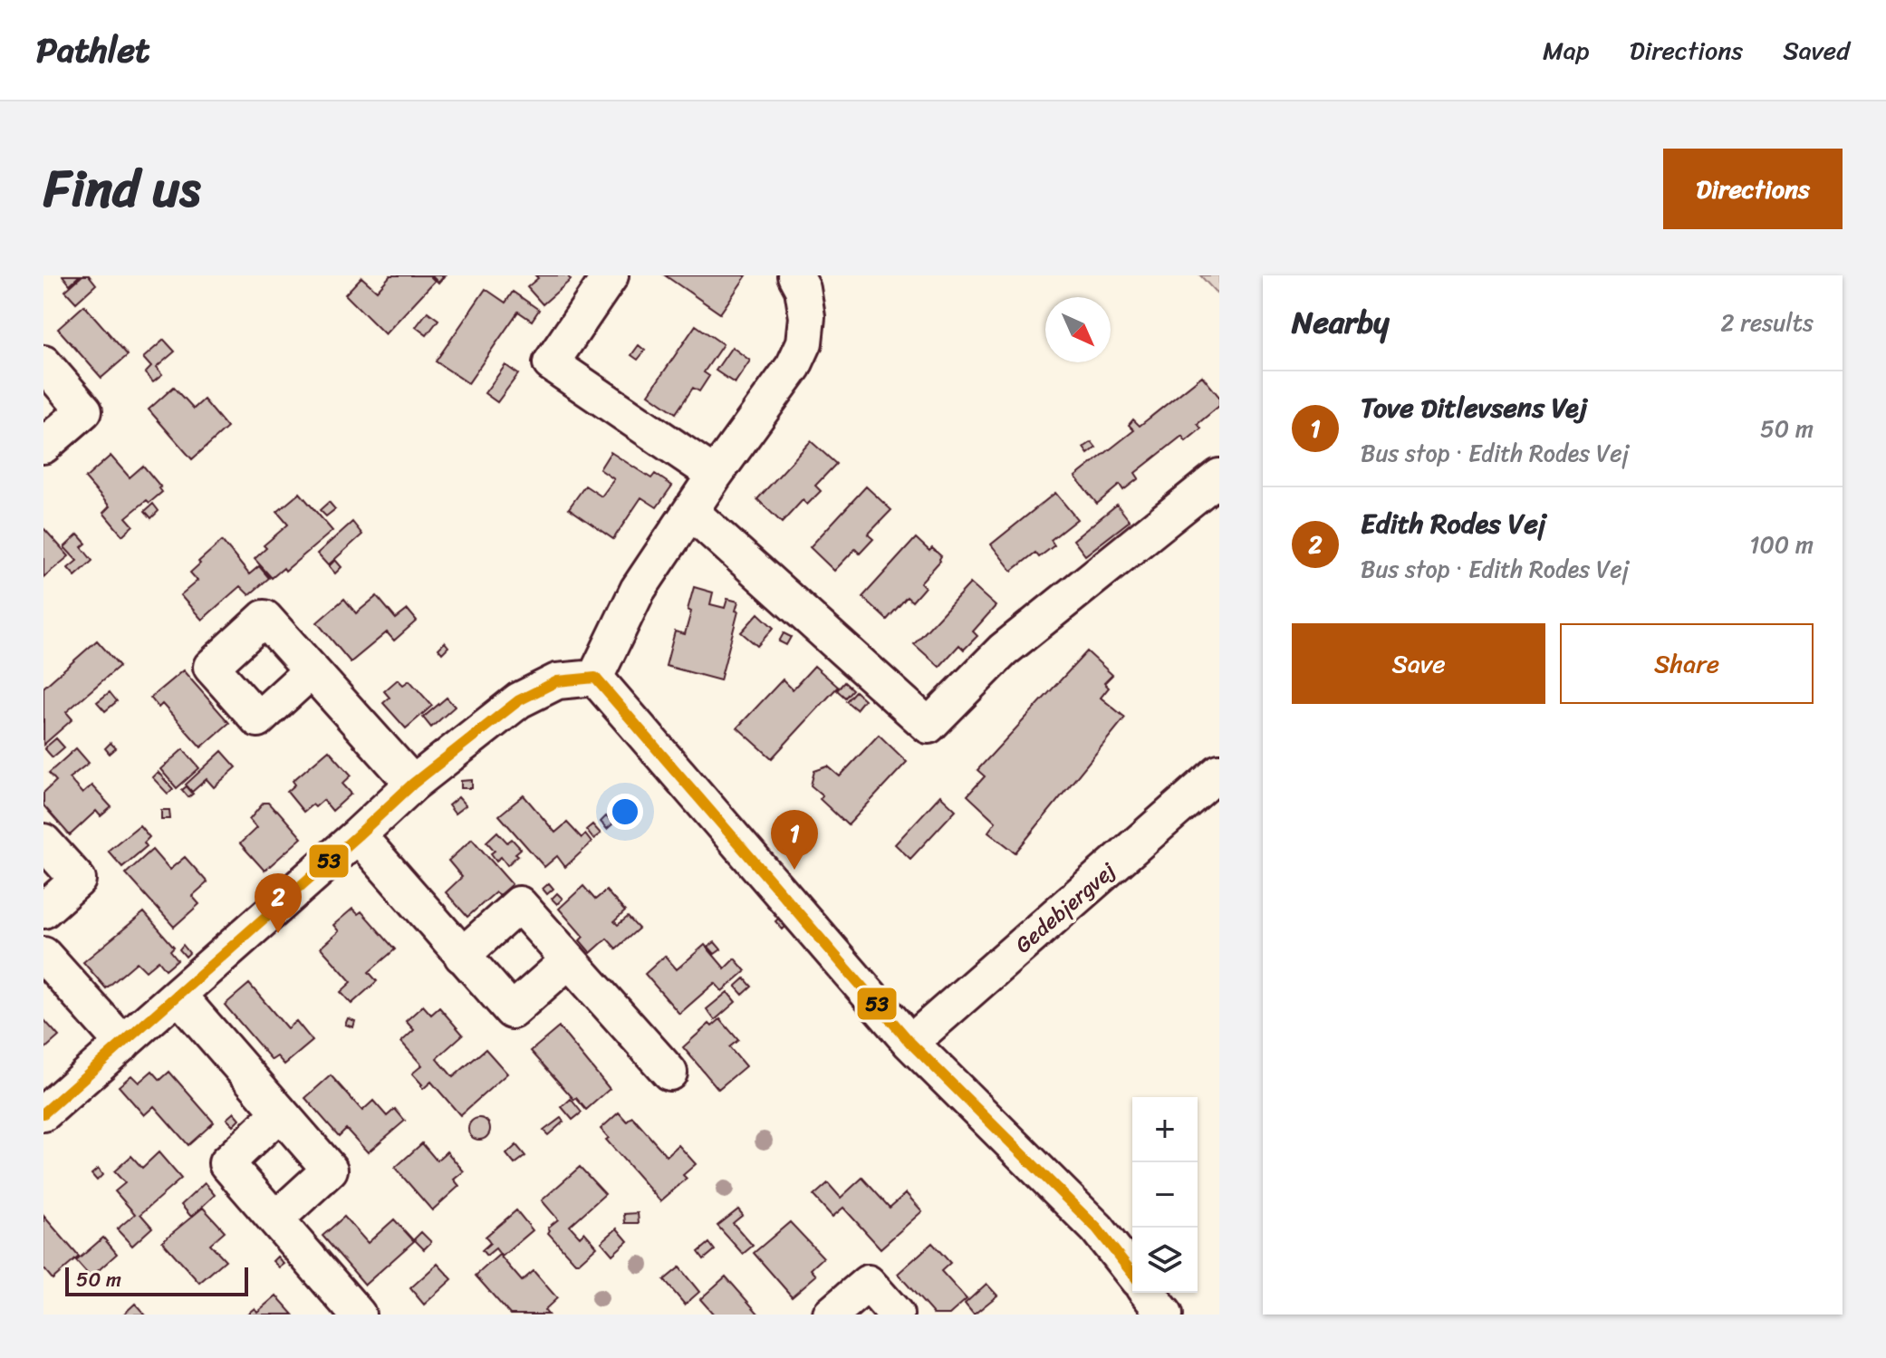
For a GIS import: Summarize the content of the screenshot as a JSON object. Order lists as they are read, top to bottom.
{
  "streets": {
    "street": ["Gedebjergvej"]
  },
  "lines": ["transit line 53"],
  "scale_bar": "50 m",
  "north": "bottom right",
  "page": {
    "header": "Pathlet",
    "nav": ["Map", "Directions", "Saved"],
    "title": "Find us",
    "buttons": [
      "Directions",
      ["Save", "Share"]
    ],
    "heading": ["Nearby", "2 results"],
    "list": [
      {
        "mark": "1",
        "name": "Tove Ditlevsens Vej",
        "note": "Bus stop · Edith Rodes Vej",
        "value": "50 m"
      },
      {
        "mark": "2",
        "name": "Edith Rodes Vej",
        "note": "Bus stop · Edith Rodes Vej",
        "value": "100 m"
      }
    ],
    "pins": ["1", "2"],
    "map_buttons": ["+", "−"],
    "scale": "50 m"
  }
}
